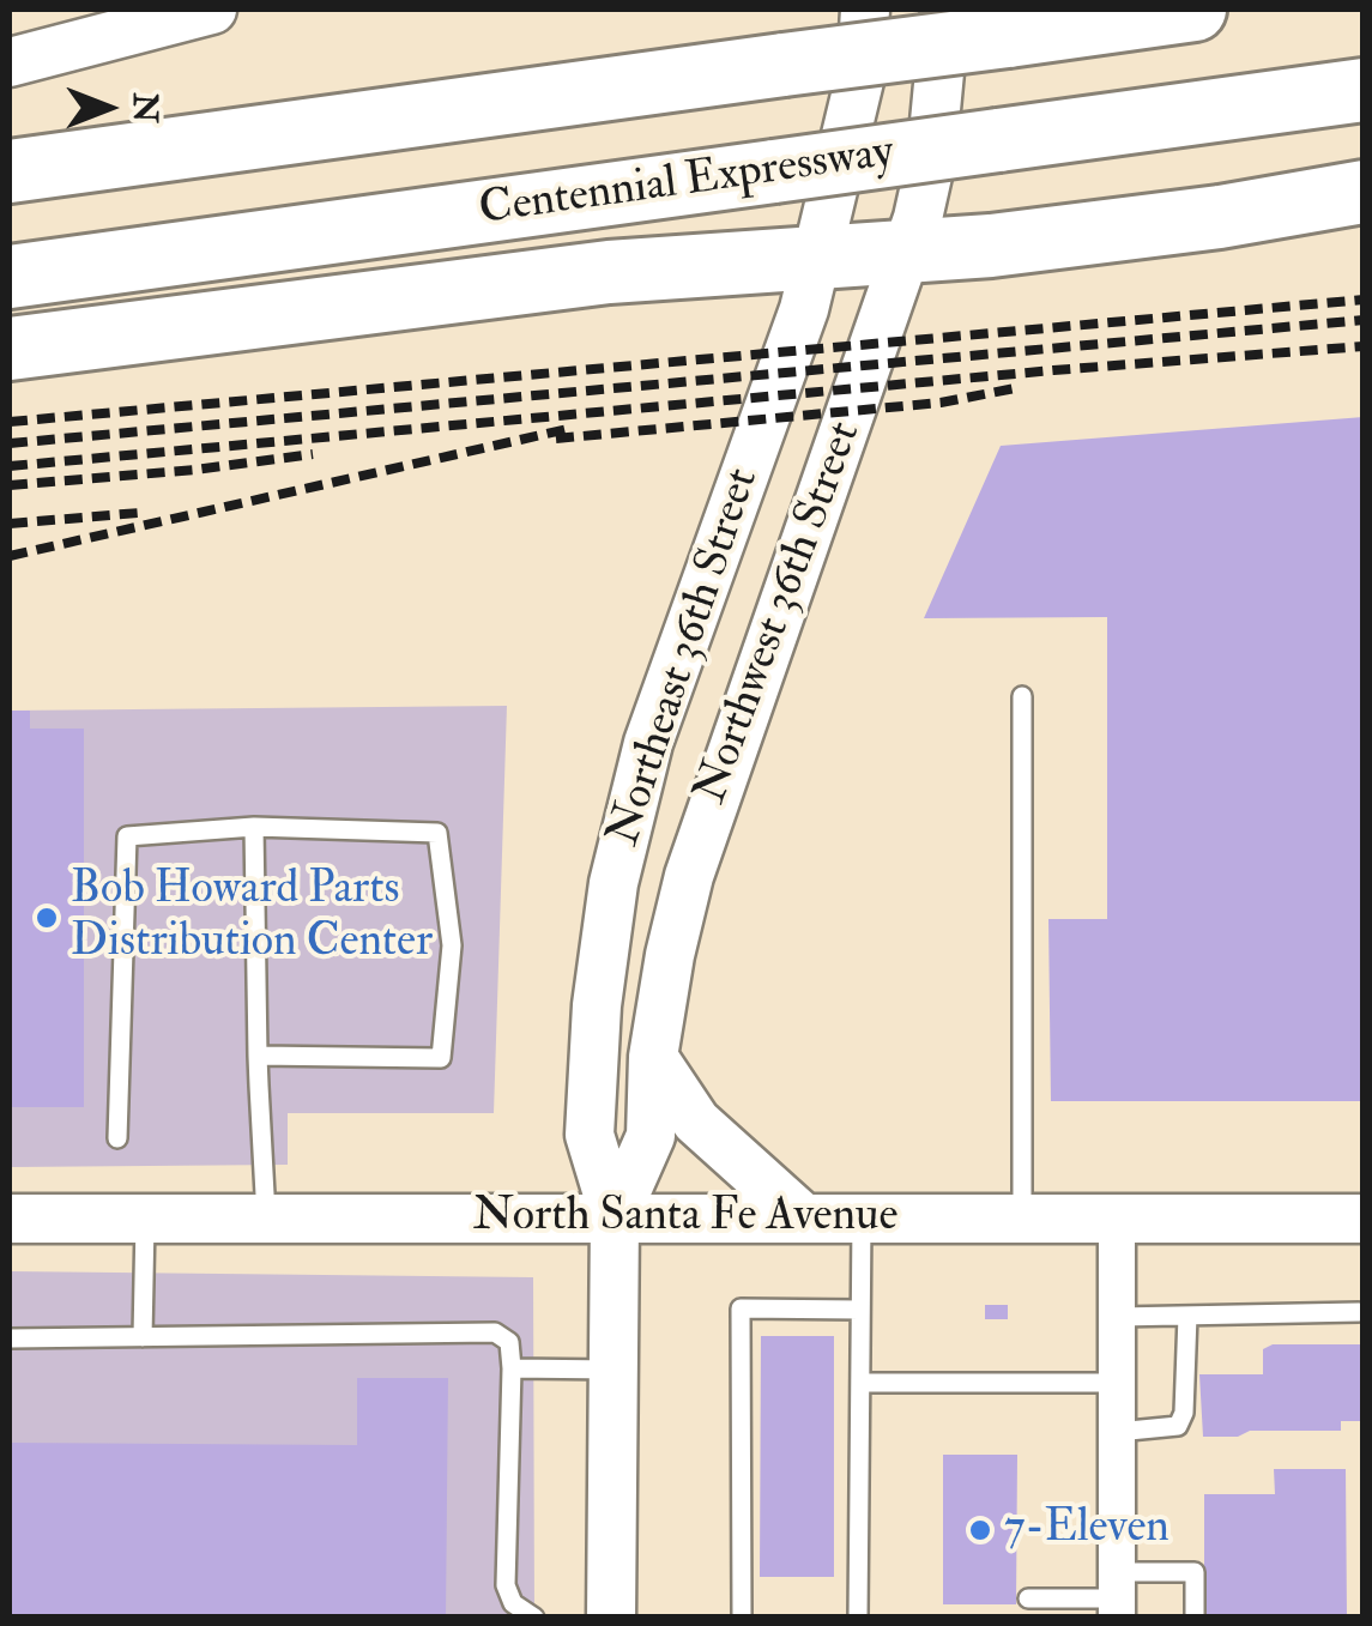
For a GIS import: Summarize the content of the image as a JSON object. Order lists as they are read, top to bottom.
{
  "streets": {
    "highway": ["Centennial Expressway"],
    "main road": ["Northwest 36th Street", "Northeast 36th Street", "North Santa Fe Avenue"]
  },
  "crossings": [
    ["Northwest 36th Street", "Northeast 36th Street"],
    ["Northwest 36th Street", "North Santa Fe Avenue"],
    ["Northeast 36th Street", "North Santa Fe Avenue"]
  ],
  "places": ["Bob Howard Parts Distribution Center", "7-Eleven"],
  "north": "right"
}
